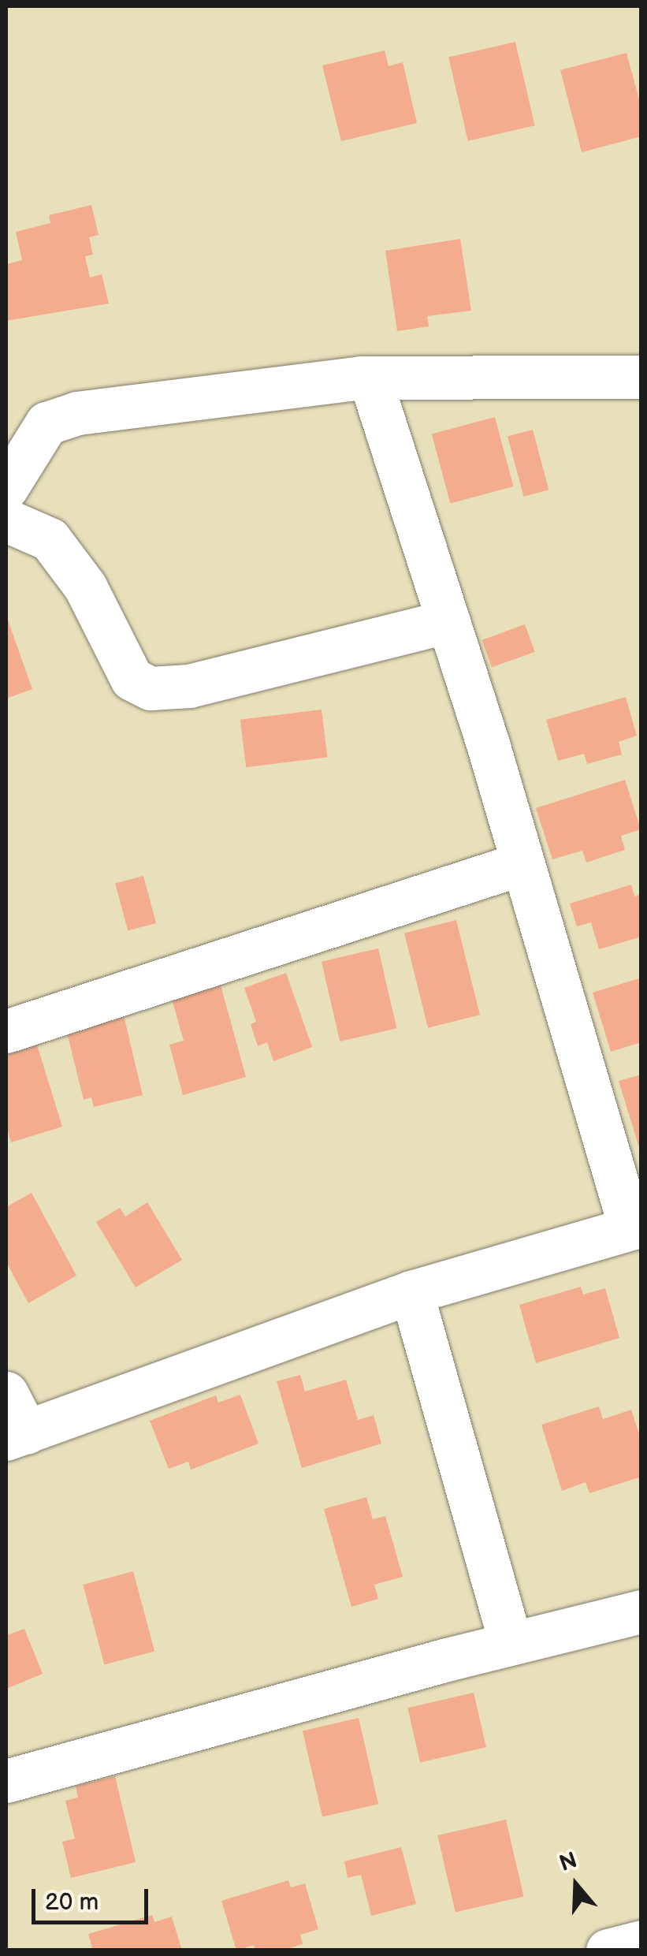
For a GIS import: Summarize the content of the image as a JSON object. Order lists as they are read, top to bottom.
{
  "scale_bar": "20 m",
  "north": "top"
}
